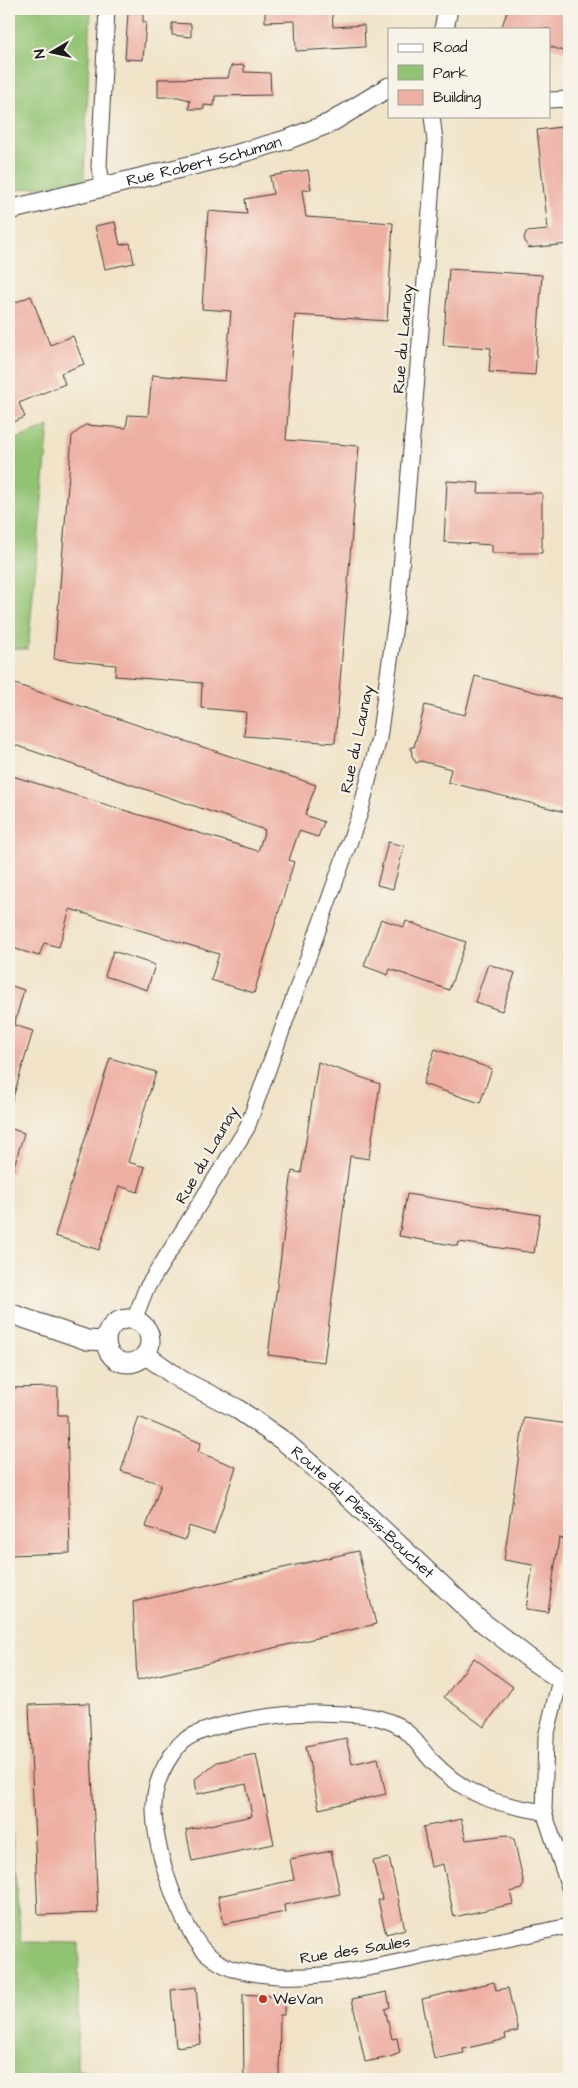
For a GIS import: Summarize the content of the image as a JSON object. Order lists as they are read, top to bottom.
{
  "streets": {
    "street": [
      "Rue Robert Schuman",
      "Rue du Launay",
      "Route du Plessis-Bouchet",
      "Rue des Saules"
    ]
  },
  "crossings": [
    ["Rue du Launay", "Route du Plessis-Bouchet"]
  ],
  "places": ["WeVan"],
  "legend": ["Road", "Park", "Building"],
  "north": "left"
}
